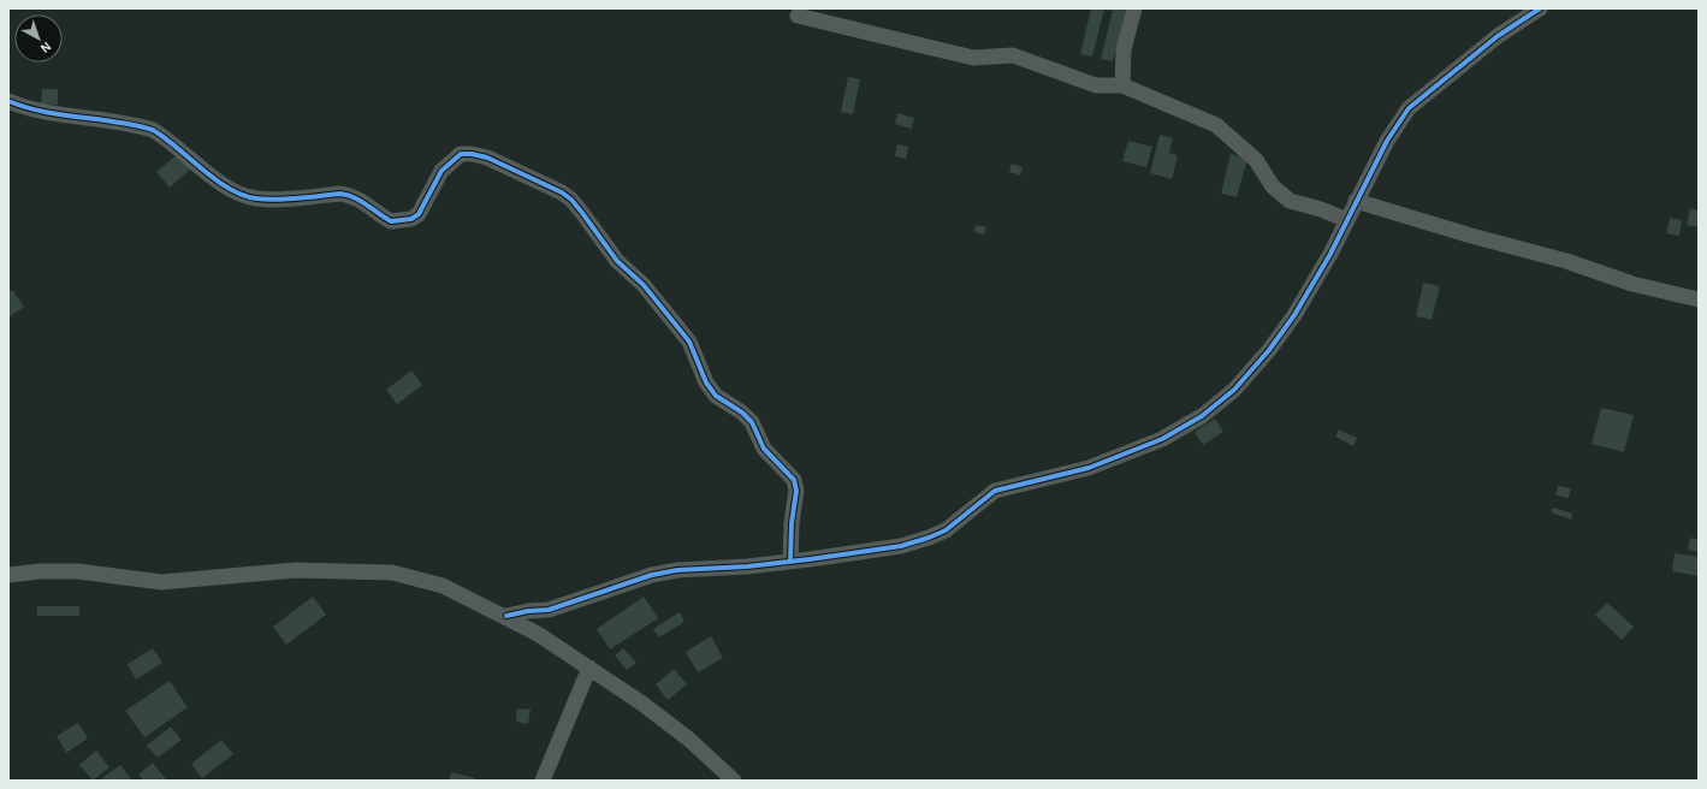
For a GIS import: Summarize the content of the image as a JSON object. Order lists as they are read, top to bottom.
{
  "north": "bottom right"
}
